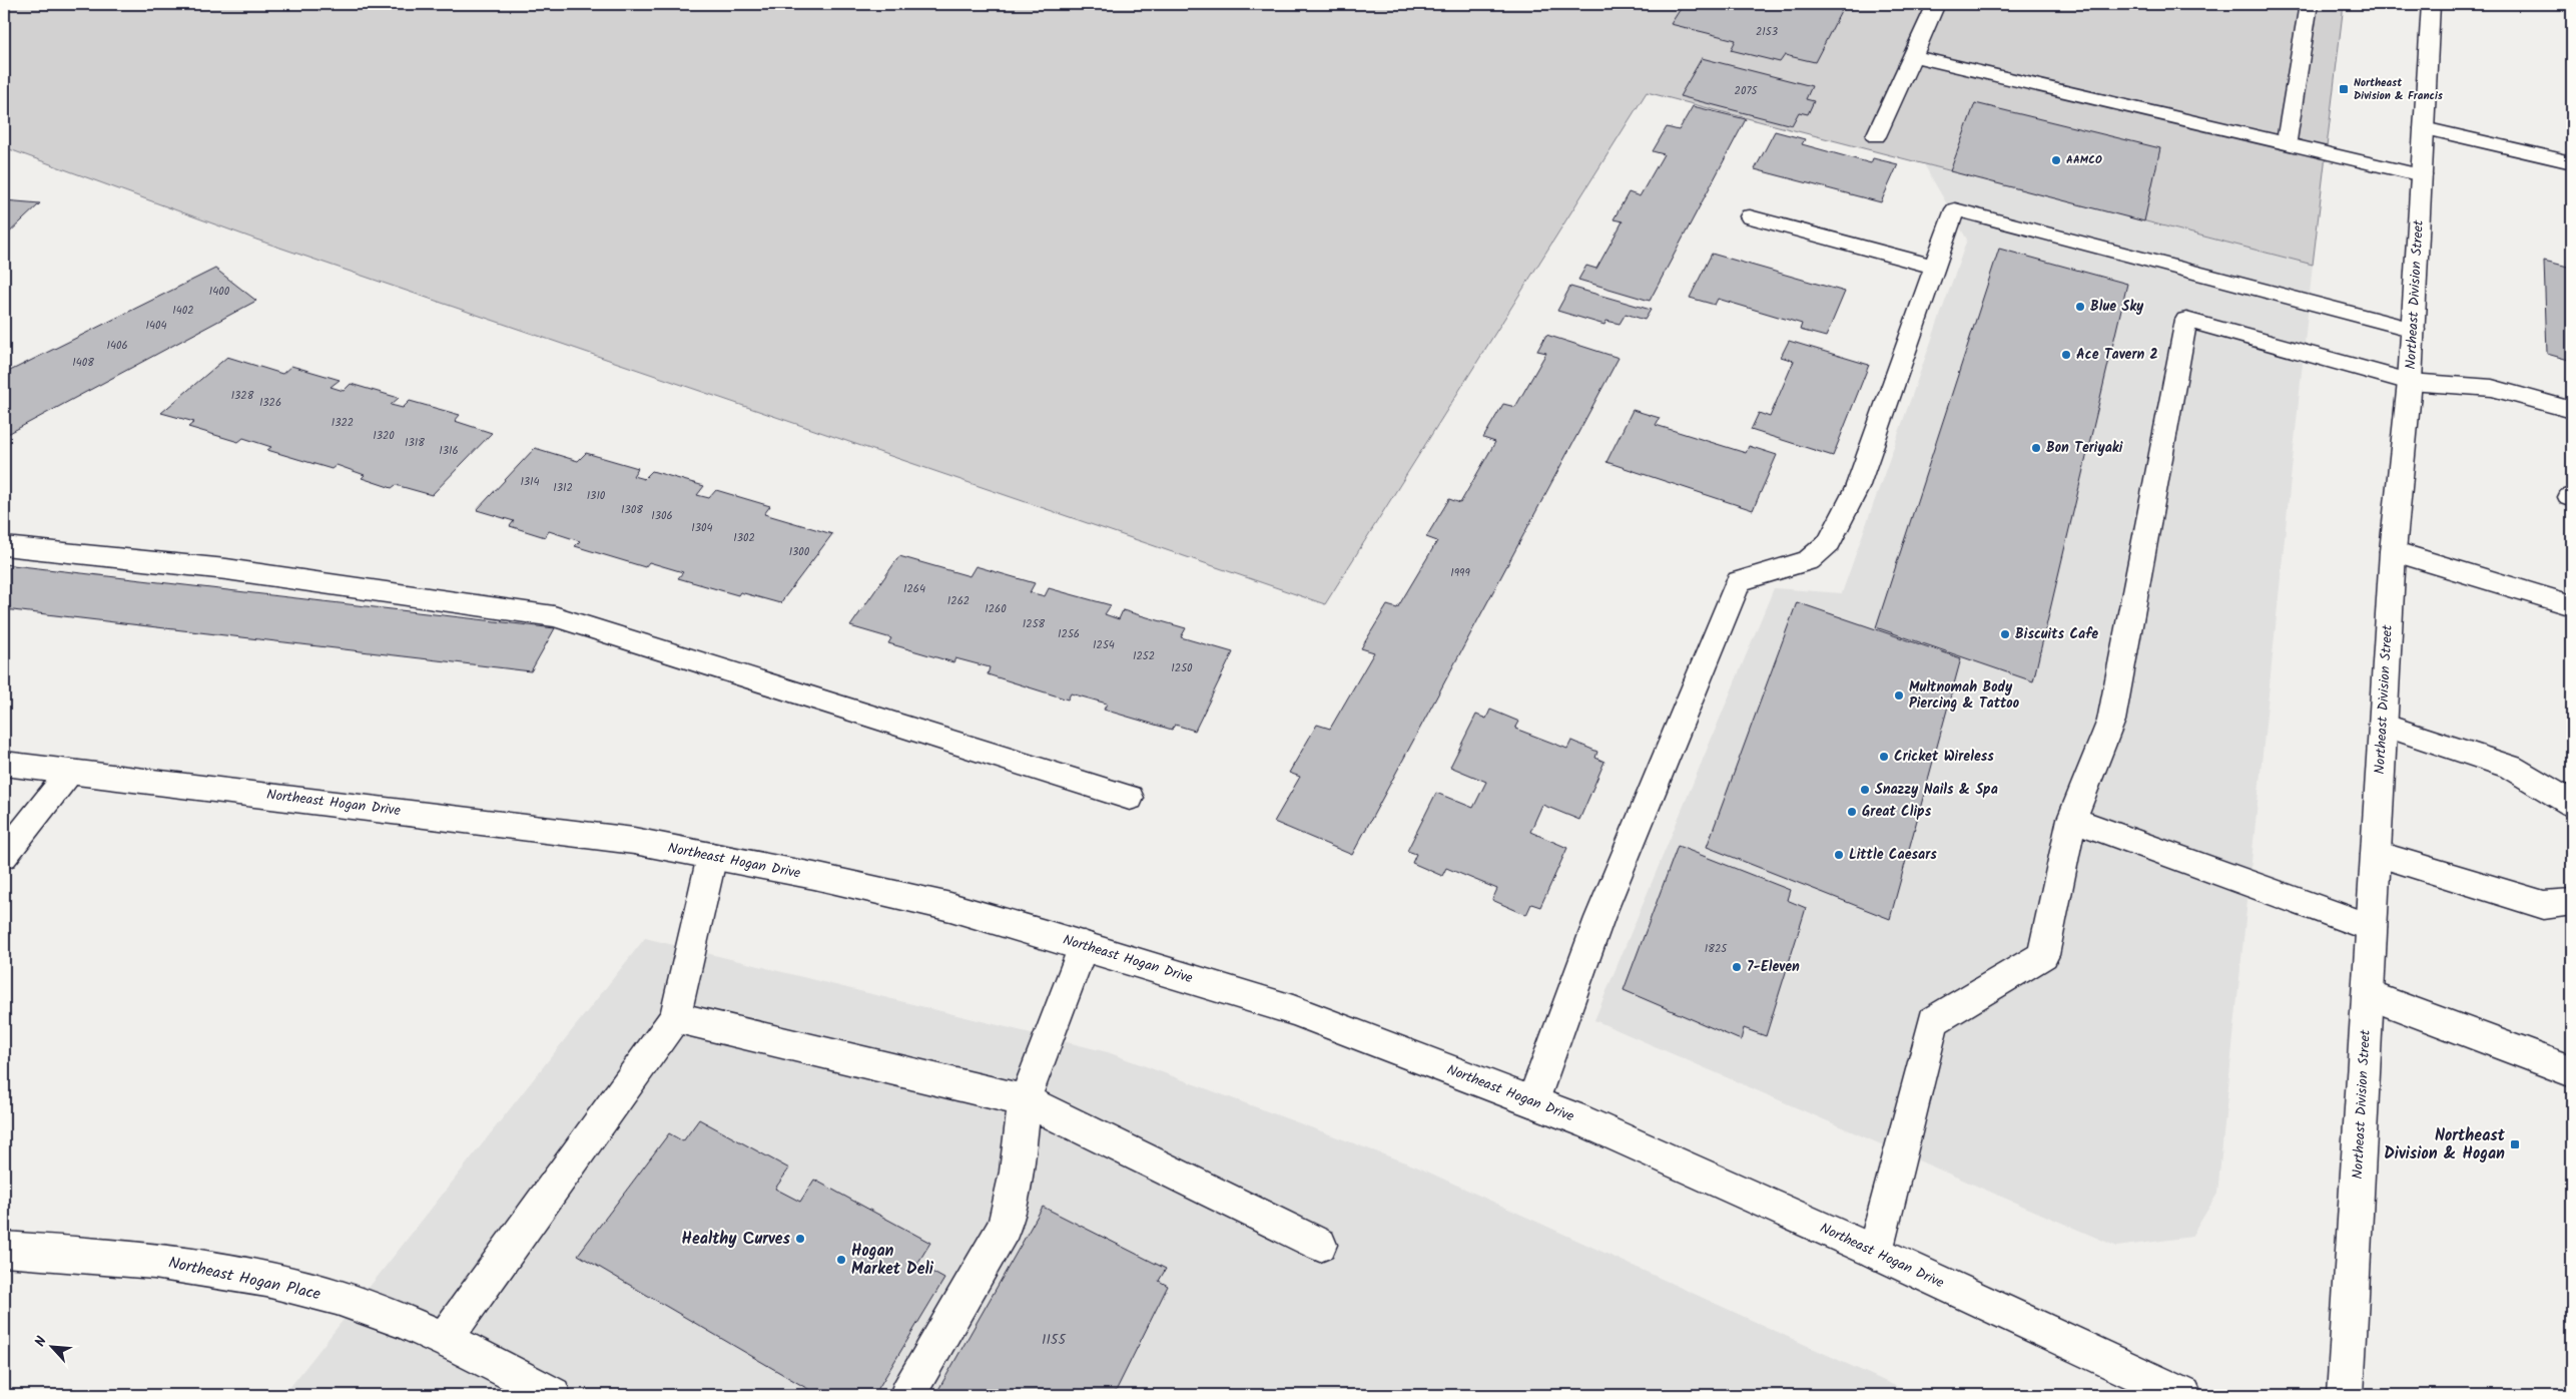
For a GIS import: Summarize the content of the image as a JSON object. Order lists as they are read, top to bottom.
{
  "streets": {
    "main road": ["Northeast Division Street", "Northeast Hogan Drive", "Northeast Hogan Place"]
  },
  "places": {
    "transit": ["Northeast Division & Francis", "Northeast Division & Hogan"],
    "other": [
      "AAMCO",
      "Blue Sky",
      "Ace Tavern 2",
      "Bon Teriyaki",
      "Biscuits Cafe",
      "Multnomah Body Piercing & Tattoo",
      "Cricket Wireless",
      "Snazzy Nails & Spa",
      "Great Clips",
      "Little Caesars",
      "7-Eleven",
      "Healthy Сurves",
      "Hogan Market Deli"
    ]
  },
  "house_numbers": [
    "2153",
    "2075",
    "1400",
    "1402",
    "1404",
    "1406",
    "1408",
    "1328",
    "1326",
    "1322",
    "1320",
    "1318",
    "1316",
    "1314",
    "1312",
    "1310",
    "1308",
    "1306",
    "1304",
    "1302",
    "1300",
    "1999",
    "1264",
    "1262",
    "1260",
    "1258",
    "1256",
    "1254",
    "1252",
    "1250",
    "1825",
    "1155"
  ],
  "north": "top left"
}
